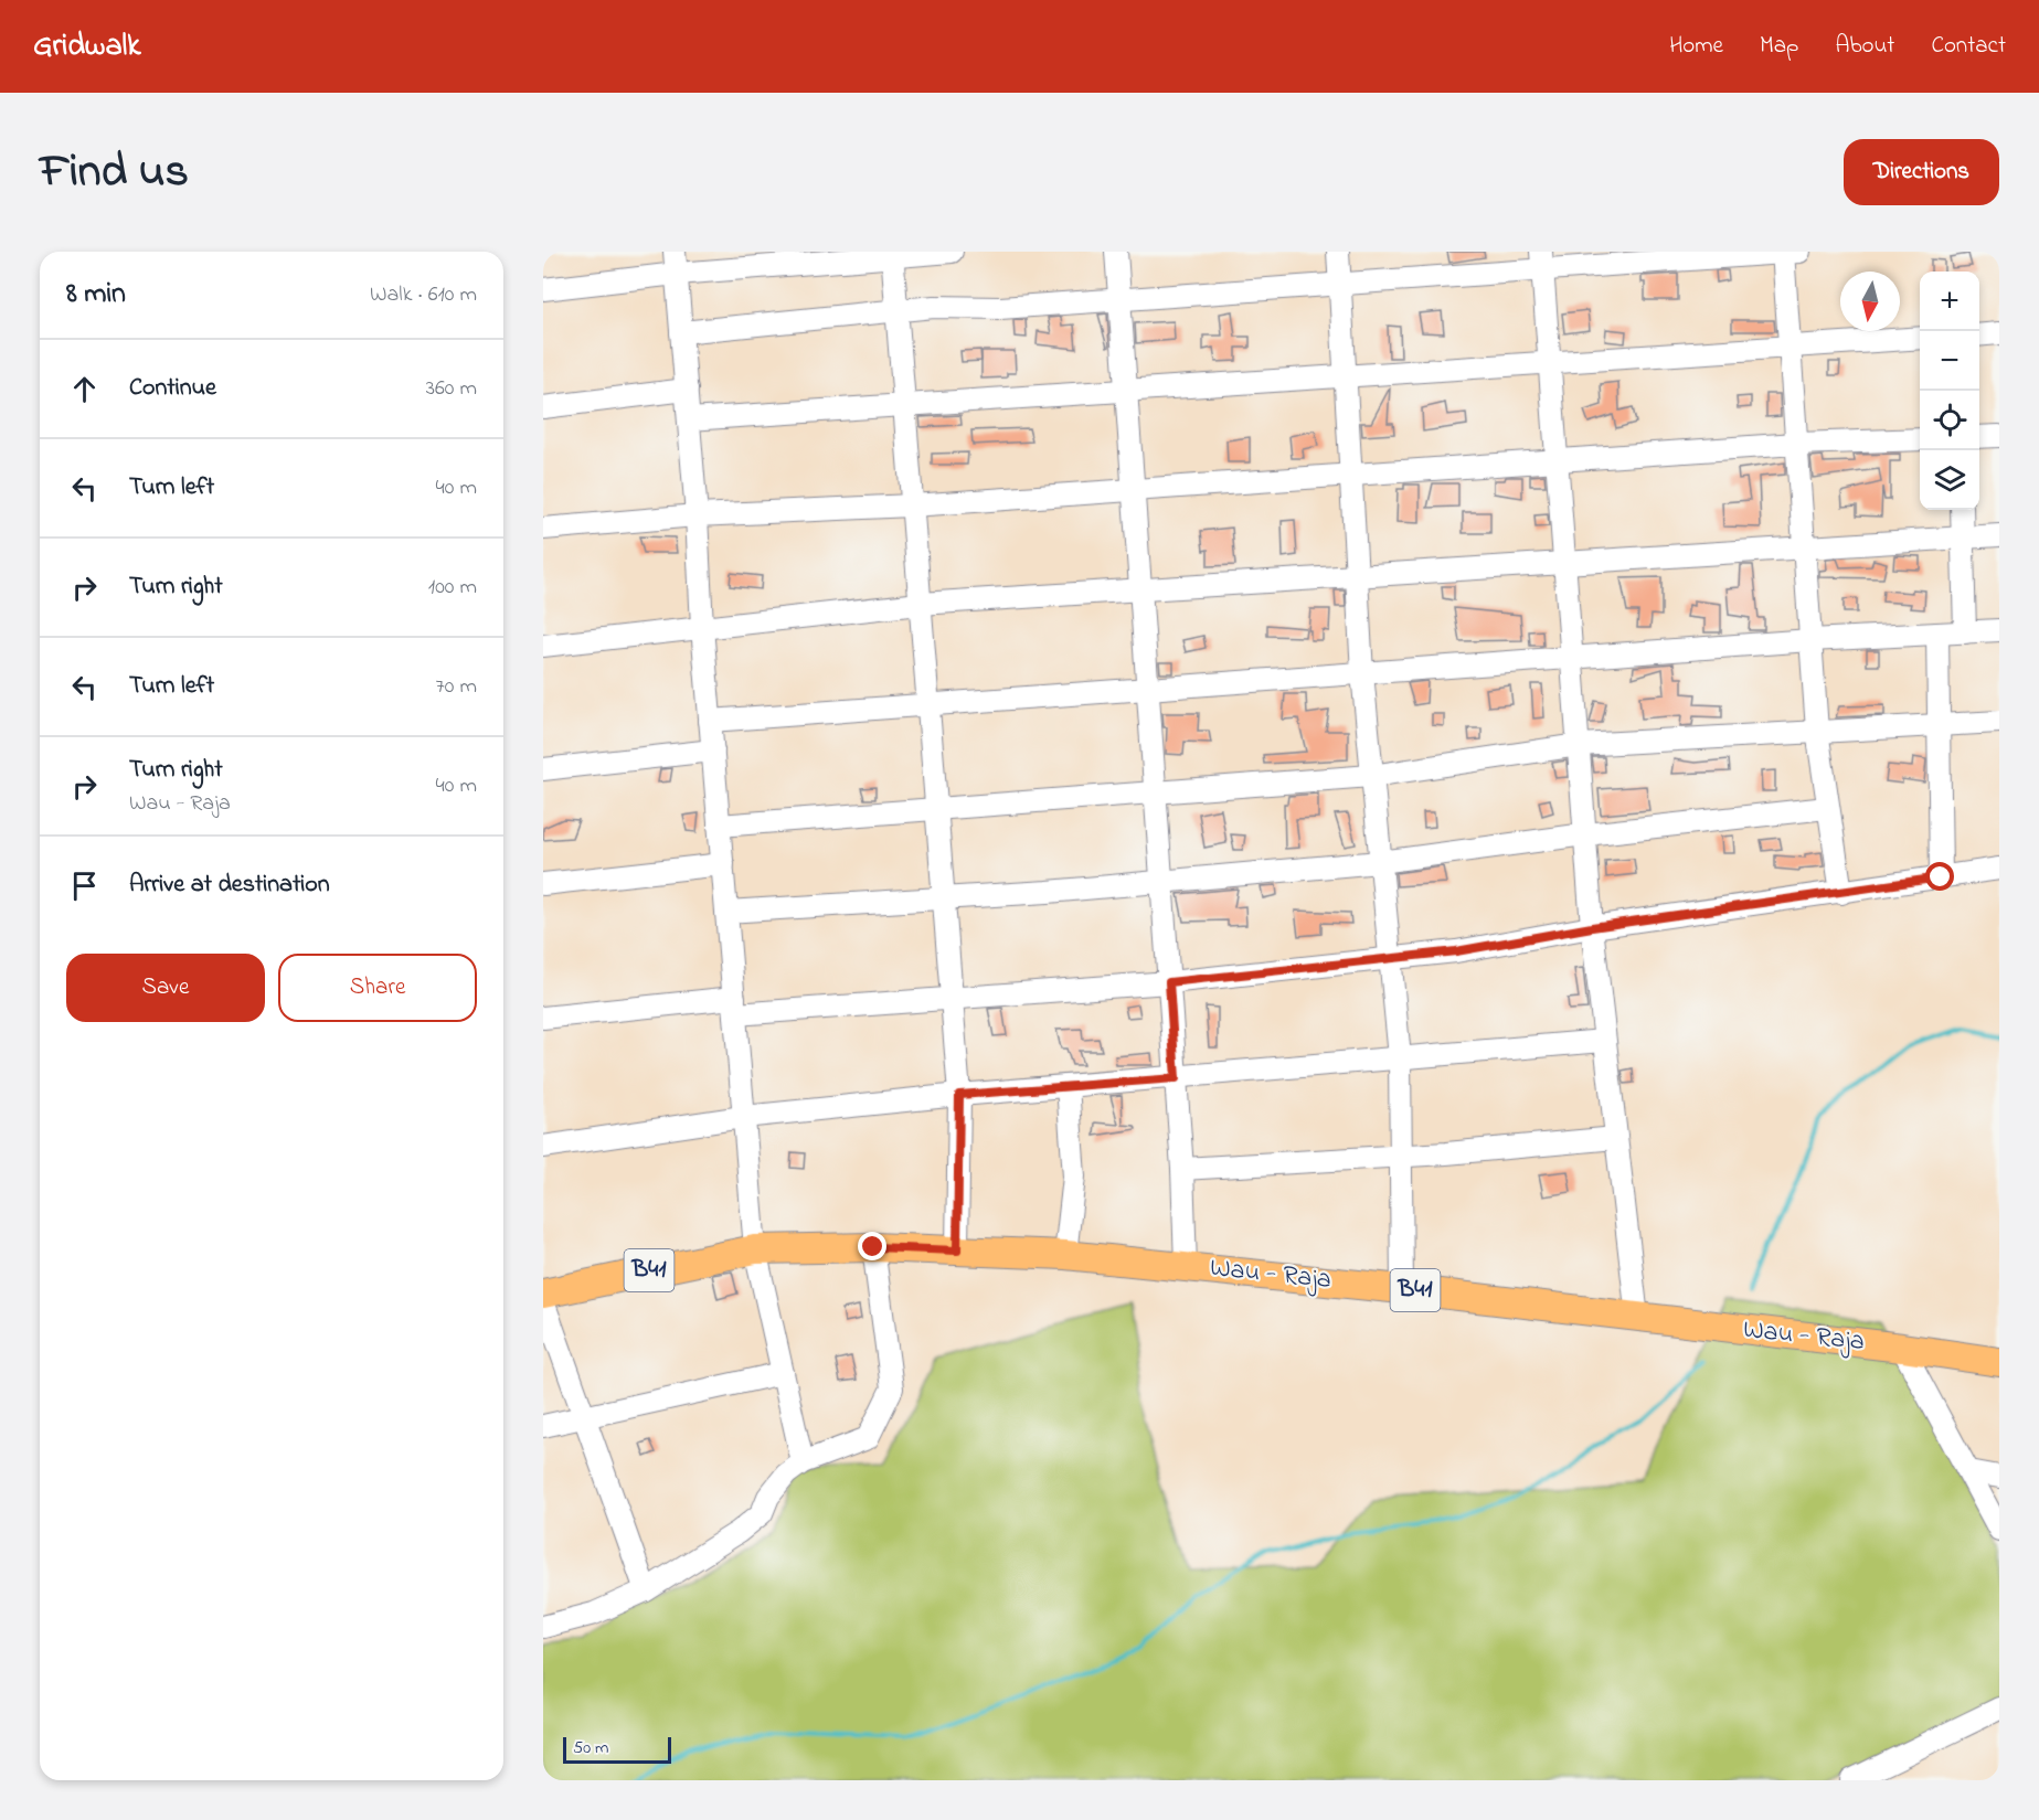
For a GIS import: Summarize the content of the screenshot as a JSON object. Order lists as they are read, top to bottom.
{
  "streets": {
    "main road": ["B41", "Wau - Raja"]
  },
  "scale_bar": "50 m",
  "north": "bottom",
  "page": {
    "header": "Gridwalk",
    "nav": [
      "Home",
      "Map",
      "About",
      "Contact"
    ],
    "title": "Find us",
    "buttons": [
      "Directions",
      ["Save", "Share"]
    ],
    "heading": ["8 min", "Walk · 610 m"],
    "map_buttons": ["+", "−"],
    "list": [
      ["Continue", "360 m"],
      ["Turn left", "40 m"],
      ["Turn right", "100 m"],
      ["Turn left", "70 m"],
      ["Turn right", "Wau - Raja", "40 m"],
      "Arrive at destination"
    ],
    "scale": "50 m"
  }
}
